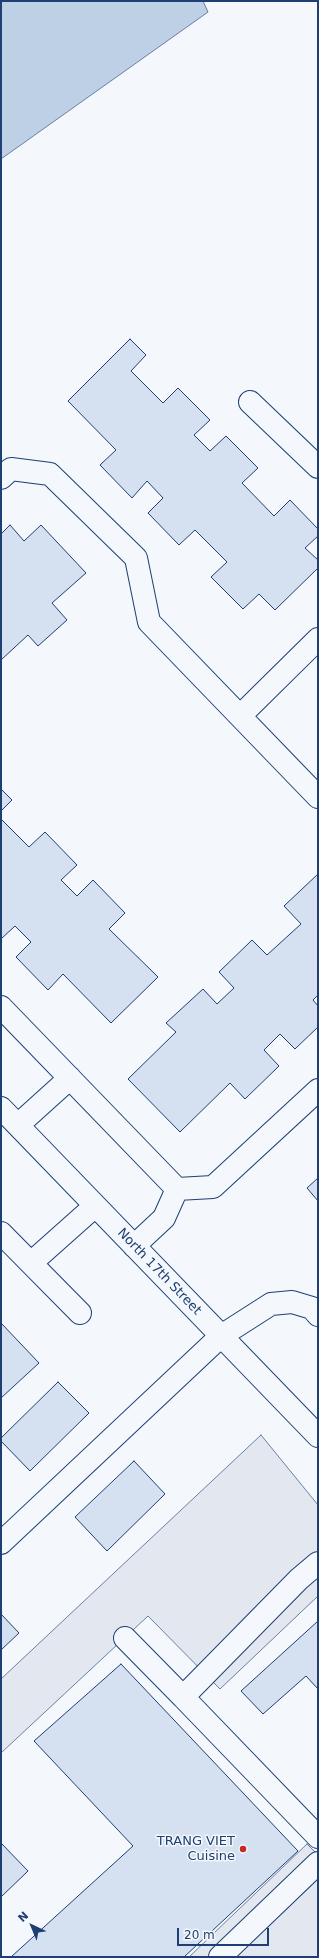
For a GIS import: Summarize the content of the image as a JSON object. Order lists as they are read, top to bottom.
{
  "streets": {
    "street": ["North 17th Street"]
  },
  "places": ["TRANG VIET Cuisine"],
  "scale_bar": "20 m",
  "north": "top left"
}
